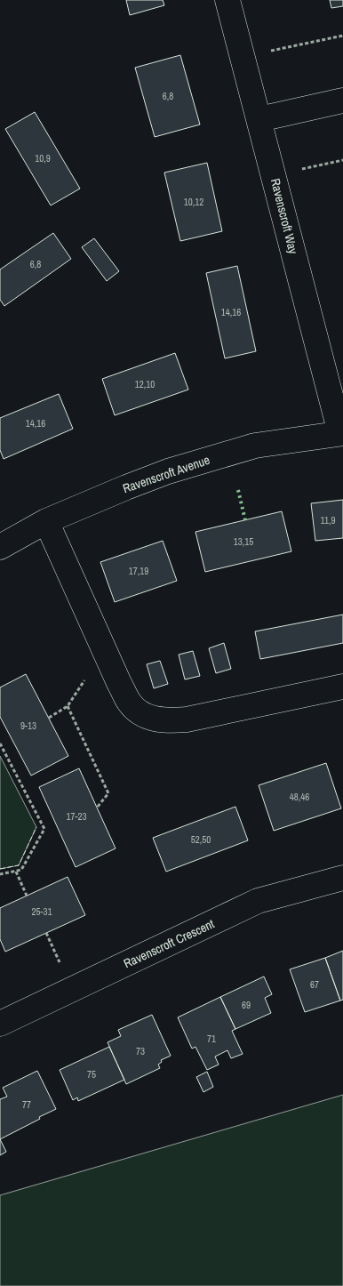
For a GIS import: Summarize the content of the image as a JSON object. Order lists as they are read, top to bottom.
{
  "streets": {
    "street": ["Ravenscroft Way", "Ravenscroft Avenue", "Ravenscroft Crescent"]
  },
  "crossings": [
    ["Ravenscroft Way", "Ravenscroft Avenue"]
  ],
  "house_numbers": [
    "6,8",
    "10,9",
    "10,12",
    "6,8",
    "14,16",
    "12,10",
    "14,16",
    "11,9",
    "13,15",
    "17,19",
    "9-13",
    "48,46",
    "17-23",
    "52,50",
    "25-31",
    "67",
    "69",
    "71",
    "73",
    "75",
    "77"
  ]
}
